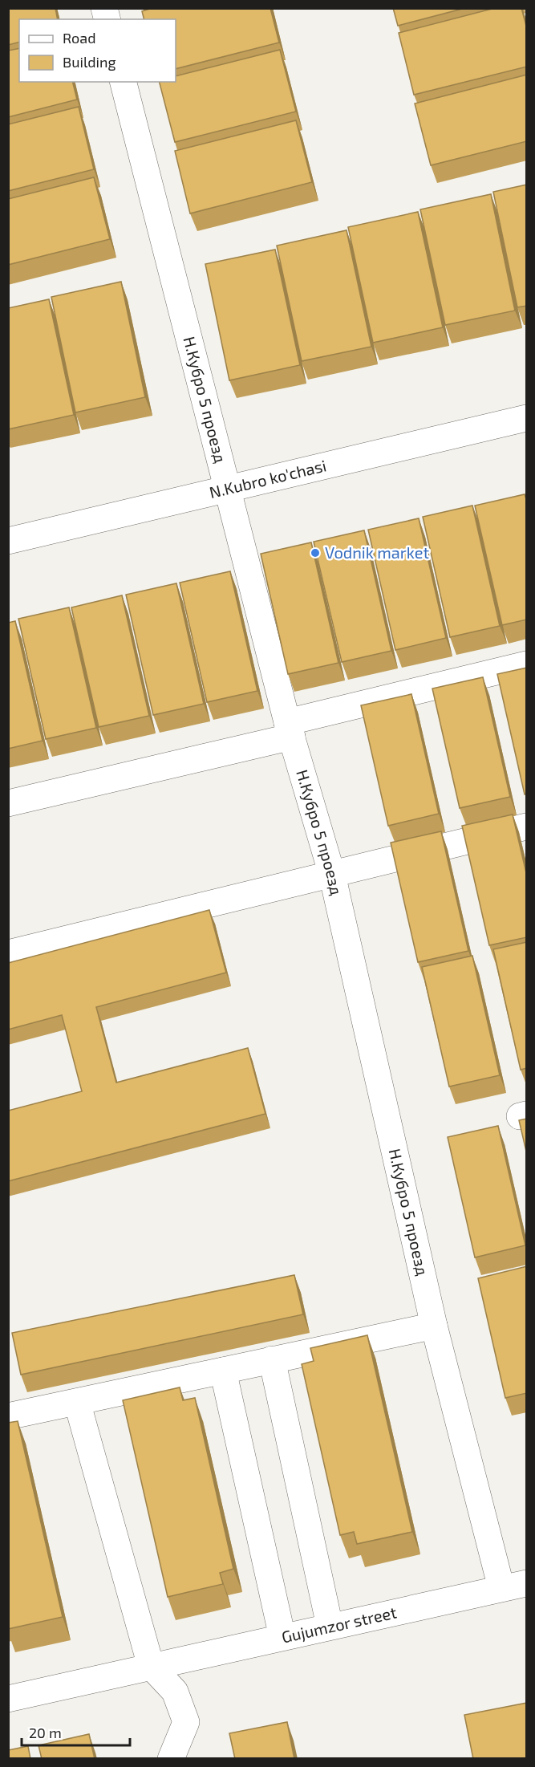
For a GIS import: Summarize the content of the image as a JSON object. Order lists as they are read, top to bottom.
{
  "streets": {
    "street": ["Н.Кубро 5 проезд", "N.Kubro ko'chasi", "Gujumzor street"]
  },
  "crossings": [
    ["Н.Кубро 5 проезд", "N.Kubro ko'chasi"],
    ["Н.Кубро 5 проезд", "Gujumzor street"]
  ],
  "places": ["Vodnik market"],
  "legend": ["Road", "Building"],
  "scale_bar": "20 m"
}
